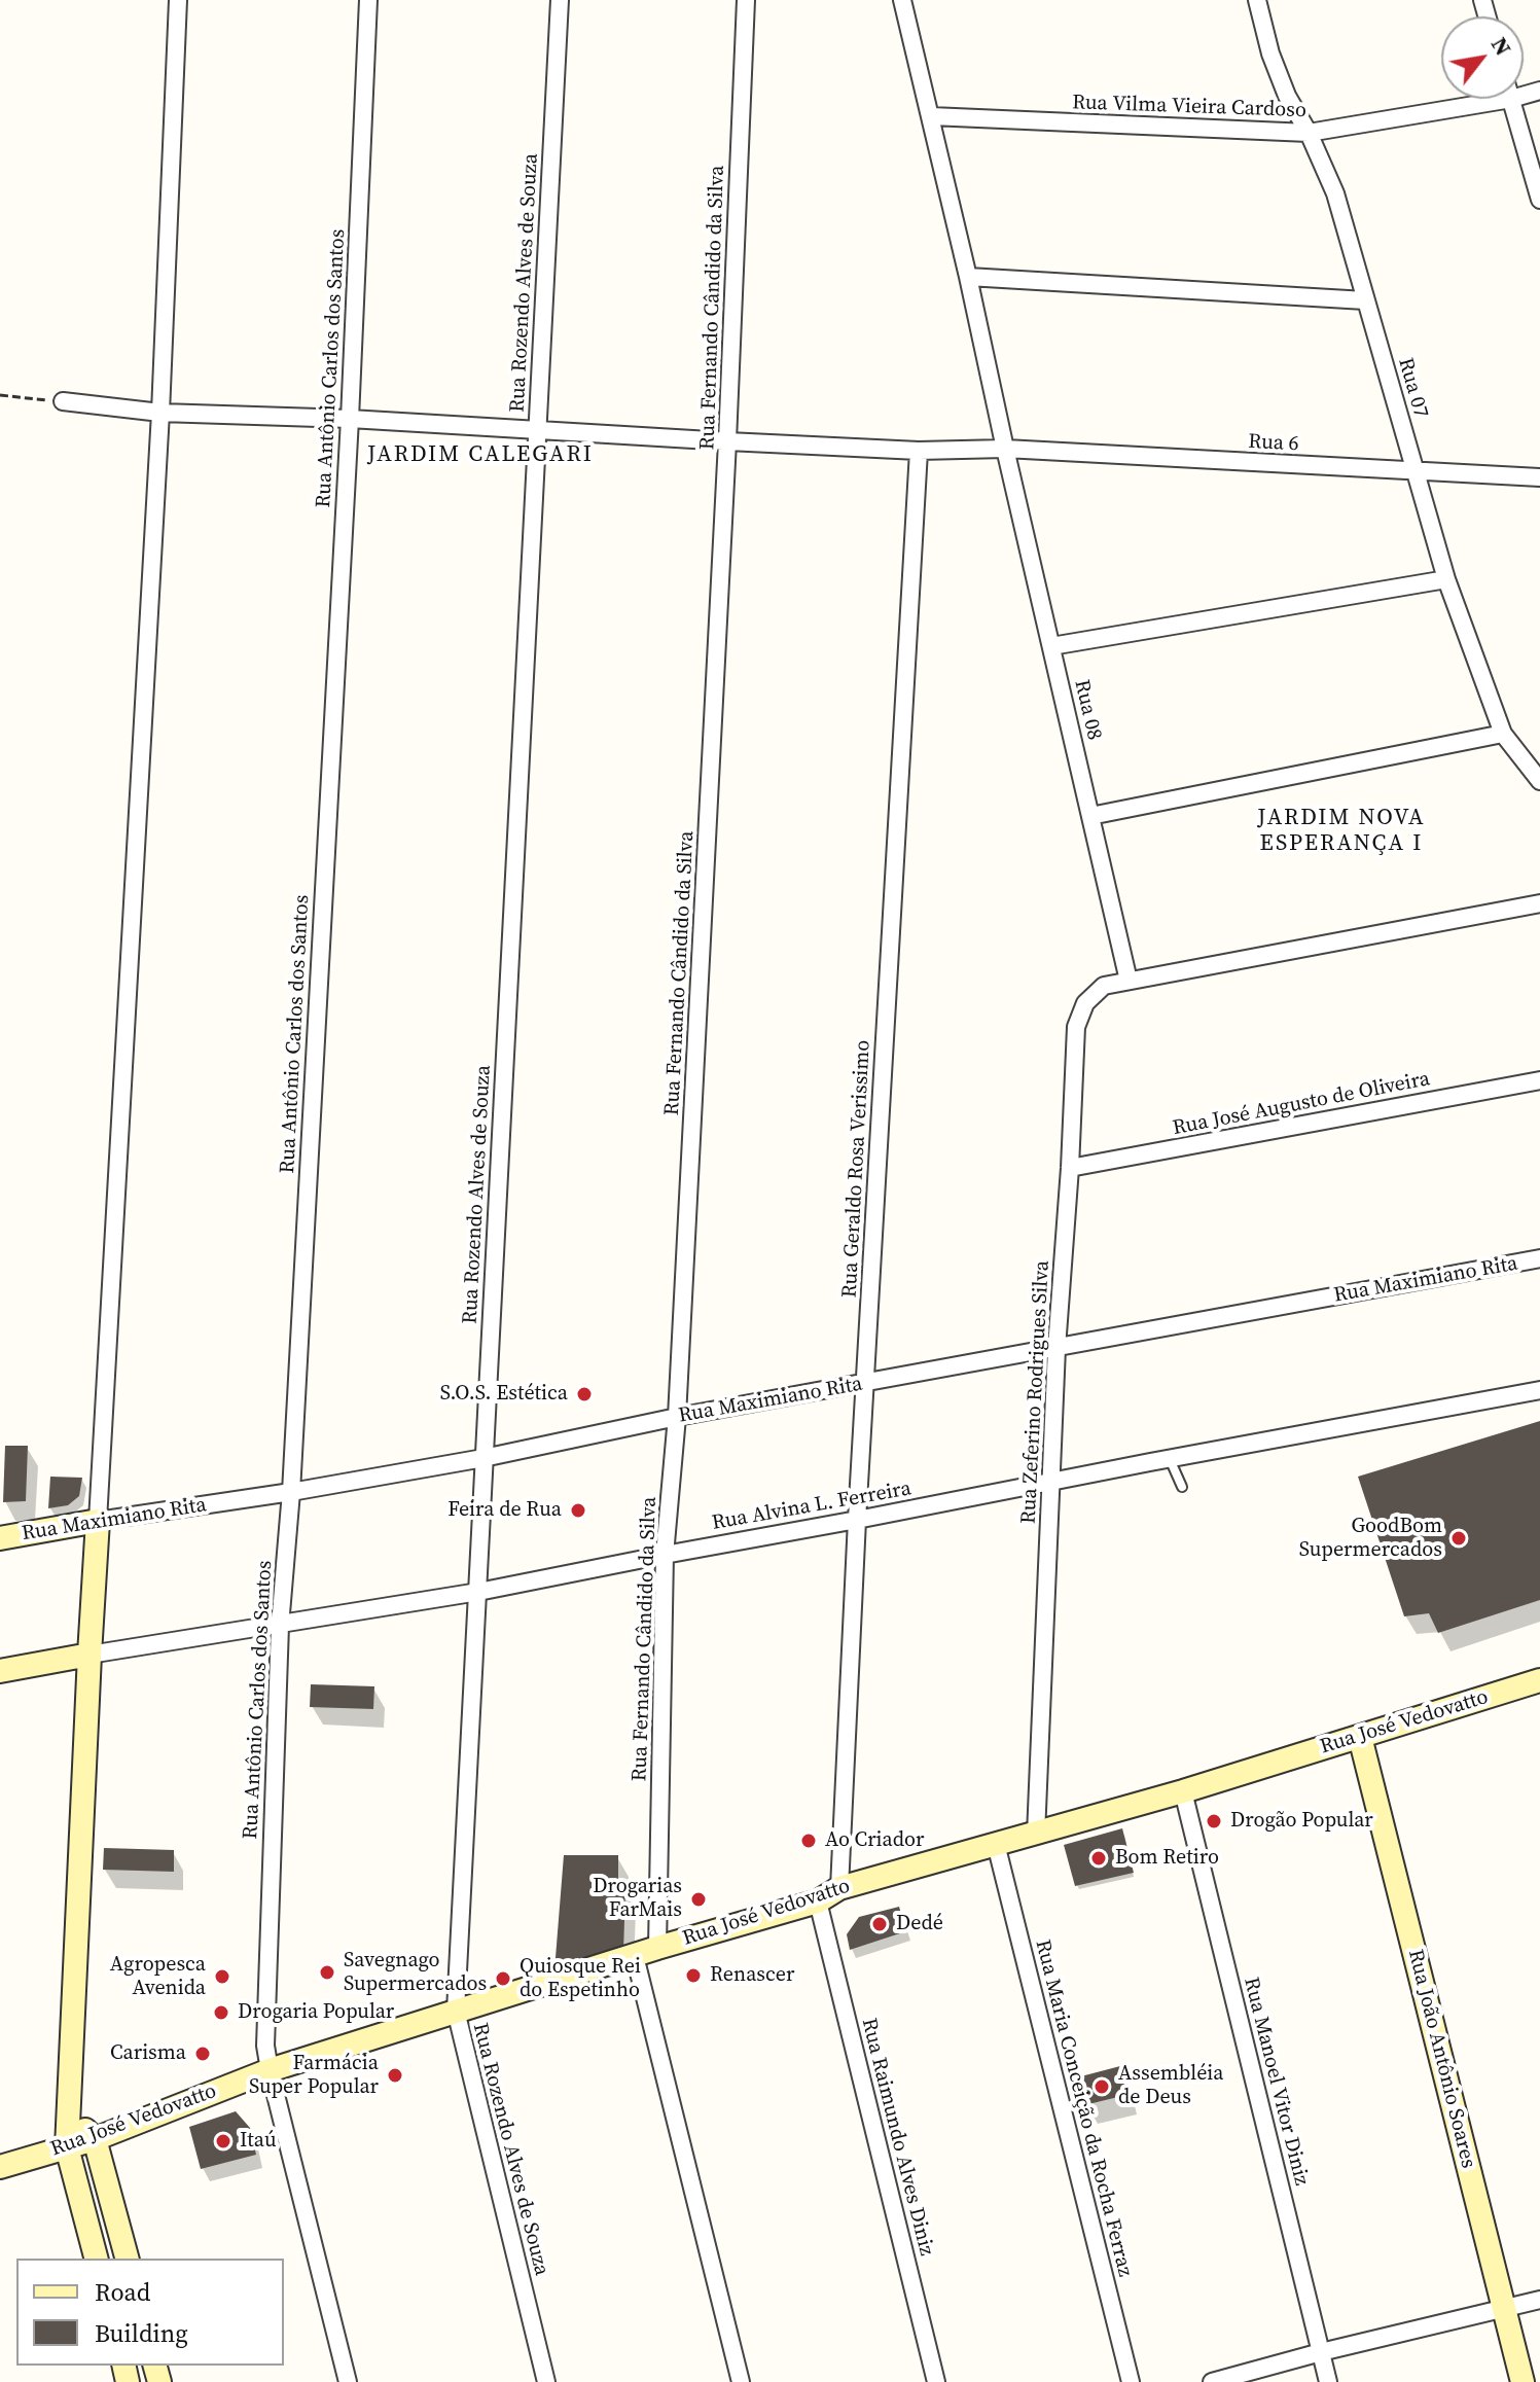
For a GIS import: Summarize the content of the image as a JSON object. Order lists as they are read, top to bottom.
{
  "streets": {
    "street": [
      "Rua Vilma Vieira Cardoso",
      "Rua Rozendo Alves de Souza",
      "Rua Fernando Cândido da Silva",
      "Rua Antônio Carlos dos Santos",
      "Rua 07",
      "Rua 6",
      "Rua 08",
      "Rua José Augusto de Oliveira",
      "Rua Geraldo Rosa Verissimo",
      "Rua Maximiano Rita",
      "Rua Zeferino Rodrigues Silva",
      "Rua Alvina L. Ferreira",
      "Rua José Vedovatto",
      "Rua João Antônio Soares",
      "Rua Manoel Vitor Diniz",
      "Rua Maria Conceição da Rocha Ferraz",
      "Rua Raimundo Alves Diniz"
    ]
  },
  "crossings": [
    ["Rua Vilma Vieira Cardoso", "Rua 07"],
    ["Rua Vilma Vieira Cardoso", "Rua 08"],
    ["Rua Rozendo Alves de Souza", "Rua 6"],
    ["Rua Rozendo Alves de Souza", "Rua Maximiano Rita"],
    ["Rua Rozendo Alves de Souza", "Rua Alvina L. Ferreira"],
    ["Rua Rozendo Alves de Souza", "Rua José Vedovatto"],
    ["Rua Fernando Cândido da Silva", "Rua 6"],
    ["Rua Fernando Cândido da Silva", "Rua Maximiano Rita"],
    ["Rua Fernando Cândido da Silva", "Rua Alvina L. Ferreira"],
    ["Rua Fernando Cândido da Silva", "Rua José Vedovatto"],
    ["Rua Antônio Carlos dos Santos", "Rua 6"],
    ["Rua Antônio Carlos dos Santos", "Rua Maximiano Rita"],
    ["Rua Antônio Carlos dos Santos", "Rua Alvina L. Ferreira"],
    ["Rua Antônio Carlos dos Santos", "Rua José Vedovatto"],
    ["Rua 07", "Rua 6"],
    ["Rua 6", "Rua 08"],
    ["Rua 6", "Rua Geraldo Rosa Verissimo"],
    ["Rua 08", "Rua Zeferino Rodrigues Silva"],
    ["Rua José Augusto de Oliveira", "Rua Zeferino Rodrigues Silva"],
    ["Rua Geraldo Rosa Verissimo", "Rua Maximiano Rita"],
    ["Rua Geraldo Rosa Verissimo", "Rua Alvina L. Ferreira"],
    ["Rua Geraldo Rosa Verissimo", "Rua José Vedovatto"],
    ["Rua Maximiano Rita", "Rua Zeferino Rodrigues Silva"],
    ["Rua Zeferino Rodrigues Silva", "Rua Alvina L. Ferreira"],
    ["Rua Zeferino Rodrigues Silva", "Rua José Vedovatto"],
    ["Rua José Vedovatto", "Rua João Antônio Soares"],
    ["Rua José Vedovatto", "Rua Manoel Vitor Diniz"],
    ["Rua José Vedovatto", "Rua Maria Conceição da Rocha Ferraz"],
    ["Rua José Vedovatto", "Rua Raimundo Alves Diniz"]
  ],
  "districts": ["JARDIM CALEGARI", "JARDIM NOVA ESPERANÇA I"],
  "places": [
    "S.O.S. Estética",
    "Feira de Rua",
    "GoodBom Supermercados",
    "Drogão Popular",
    "Ao Criador",
    "Bom Retiro",
    "Drogarias FarMais",
    "Dedé",
    "Savegnago Supermercados",
    "Renascer",
    "Agropesca Avenida",
    "Quiosque Rei do Espetinho",
    "Drogaria Popular",
    "Carisma",
    "Farmácia Super Popular",
    "Assembléia de Deus",
    "Itaú"
  ],
  "legend": ["Road", "Building"],
  "north": "top right"
}
